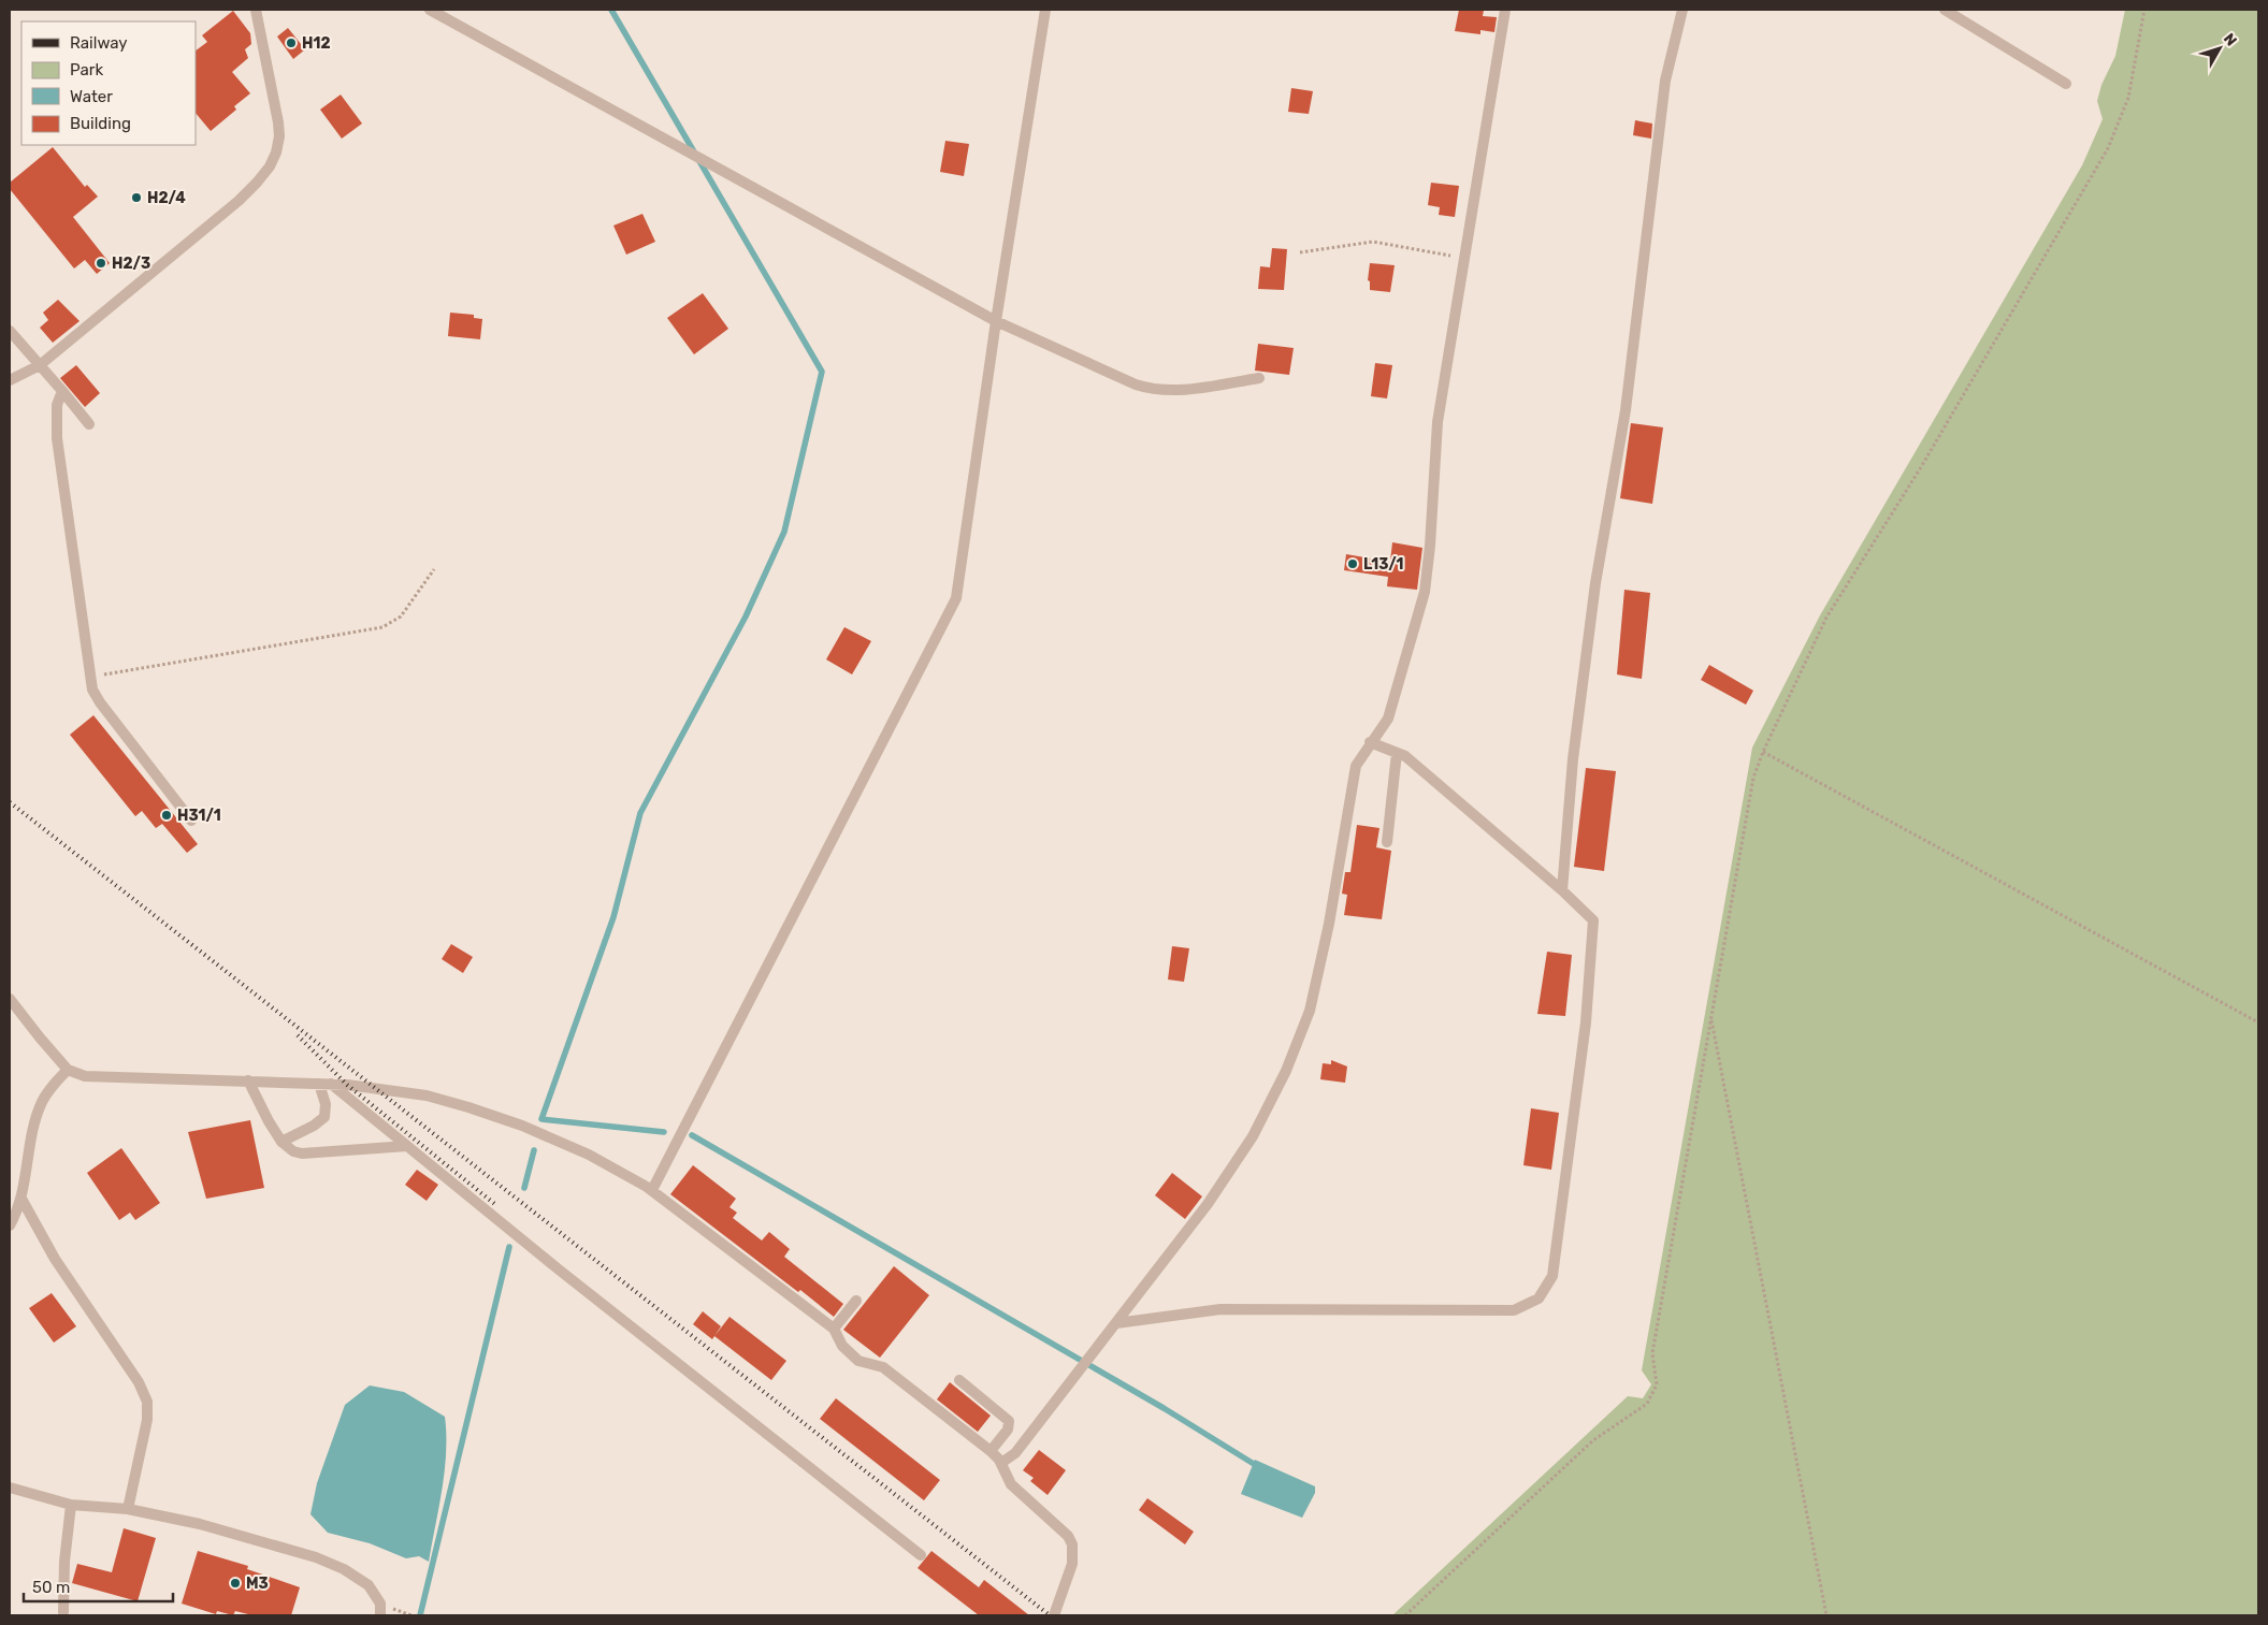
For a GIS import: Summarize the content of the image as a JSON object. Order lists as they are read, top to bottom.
{
  "places": [
    "H12",
    "H2/4",
    "H2/3",
    "L13/1",
    "H31/1",
    "M3"
  ],
  "legend": [
    "Railway",
    "Park",
    "Water",
    "Building"
  ],
  "scale_bar": "50 m",
  "north": "top right"
}
